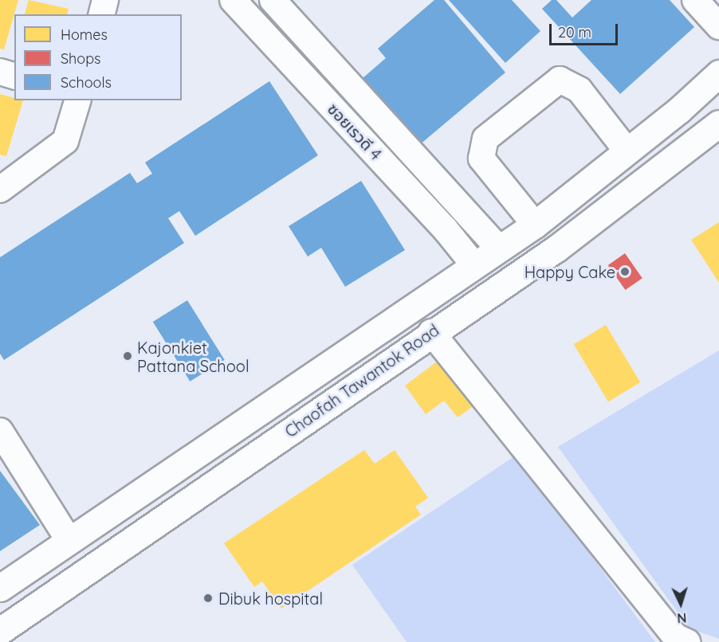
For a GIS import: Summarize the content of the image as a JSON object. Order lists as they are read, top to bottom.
{
  "streets": {
    "main road": ["Chaofah Tawantok Road"],
    "street": ["ซอยเรวดี 4"]
  },
  "places": ["Happy Cake", "Kajonkiet Pattana School", "Dibuk hospital"],
  "legend": ["Homes", "Shops", "Schools"],
  "scale_bar": "20 m",
  "north": "bottom"
}
